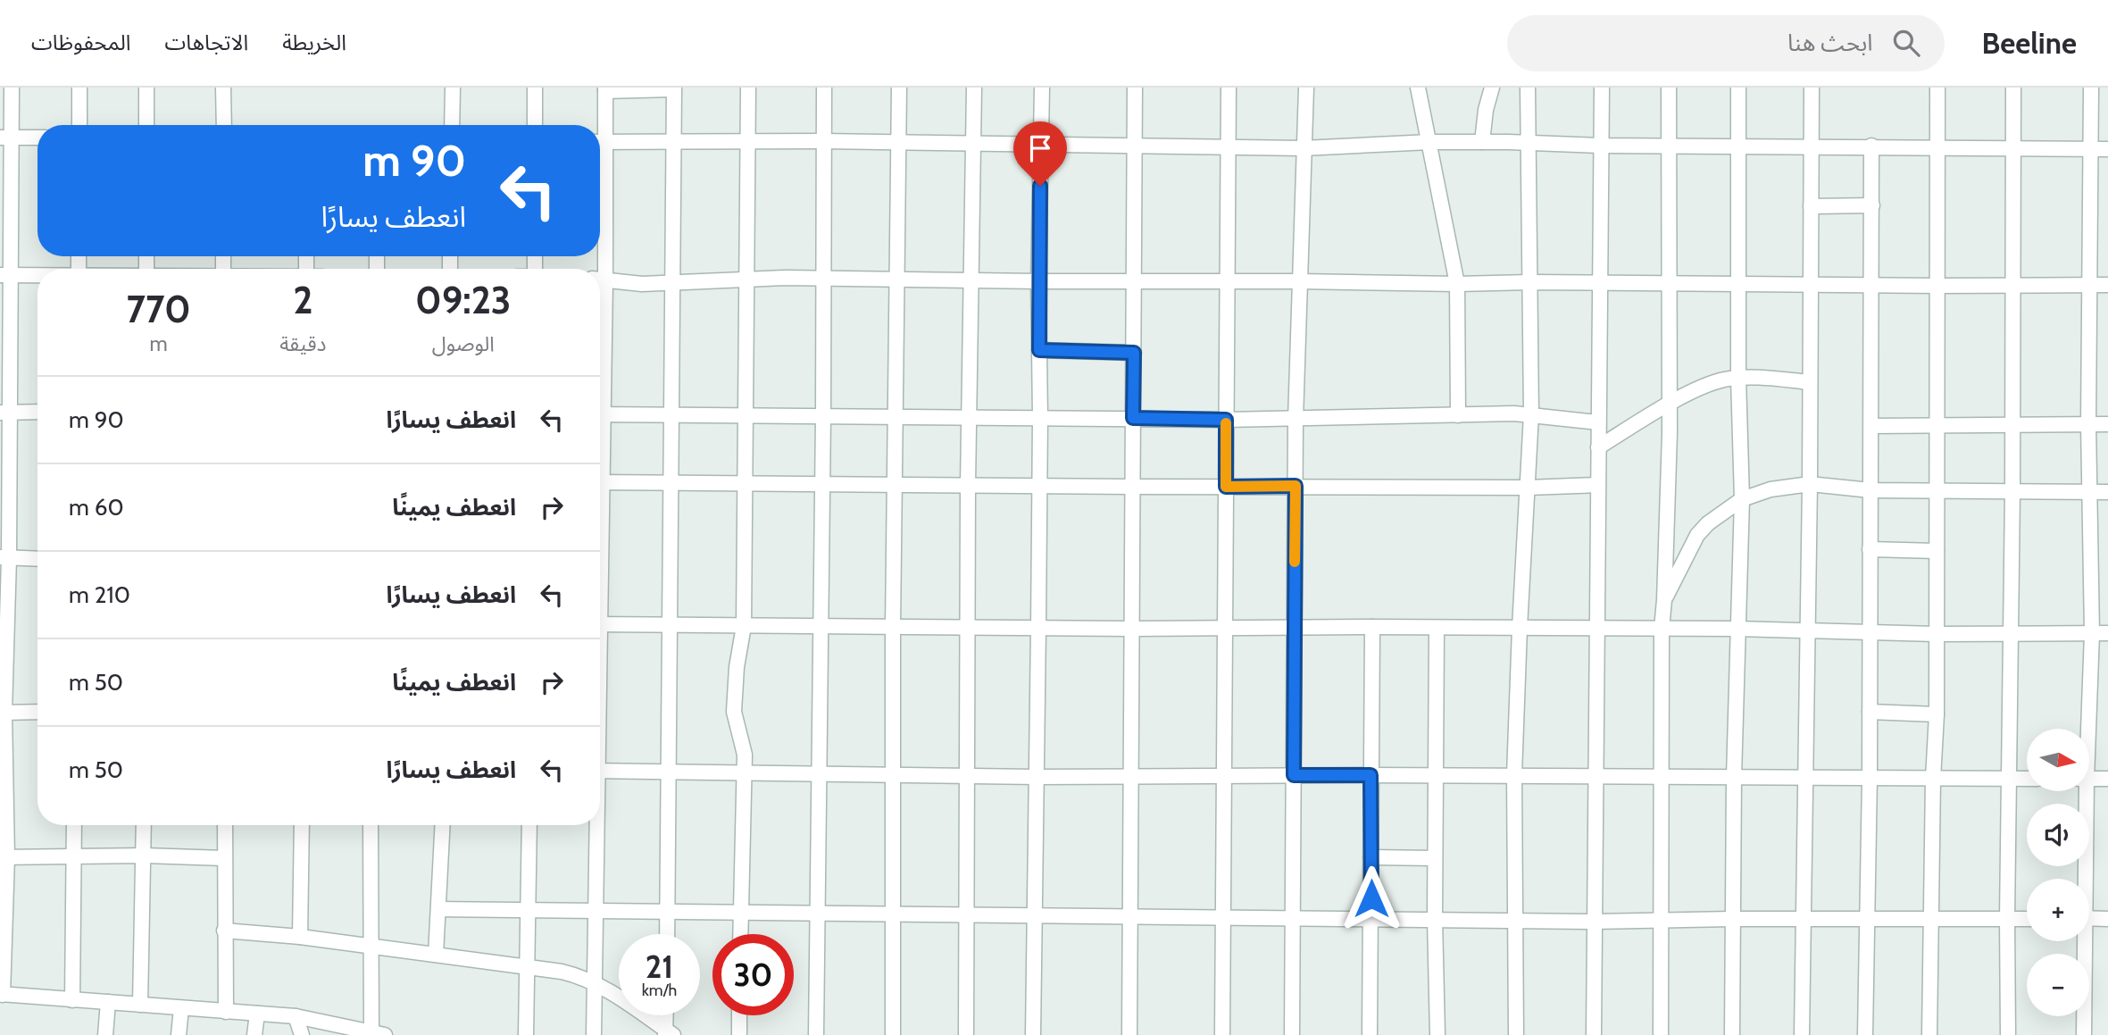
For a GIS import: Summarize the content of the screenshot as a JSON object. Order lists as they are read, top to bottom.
{
  "north": "right",
  "page": {
    "header": "Beeline",
    "search": "ابحث هنا",
    "nav": ["الخريطة", "الاتجاهات", "المحفوظات"],
    "turn": ["90 m", "انعطف يسارًا"],
    "eta": [
      "09:23",
      "الوصول",
      "2",
      "دقيقة",
      "770",
      "m"
    ],
    "list": [
      {
        "name": "انعطف يسارًا",
        "value": "90 m"
      },
      {
        "name": "انعطف يمينًا",
        "value": "60 m"
      },
      {
        "name": "انعطف يسارًا",
        "value": "210 m"
      },
      {
        "name": "انعطف يمينًا",
        "value": "50 m"
      },
      {
        "name": "انعطف يسارًا",
        "value": "50 m"
      }
    ],
    "map_buttons": ["+", "−"],
    "speed": "21 km/h",
    "limit": "30"
  }
}
